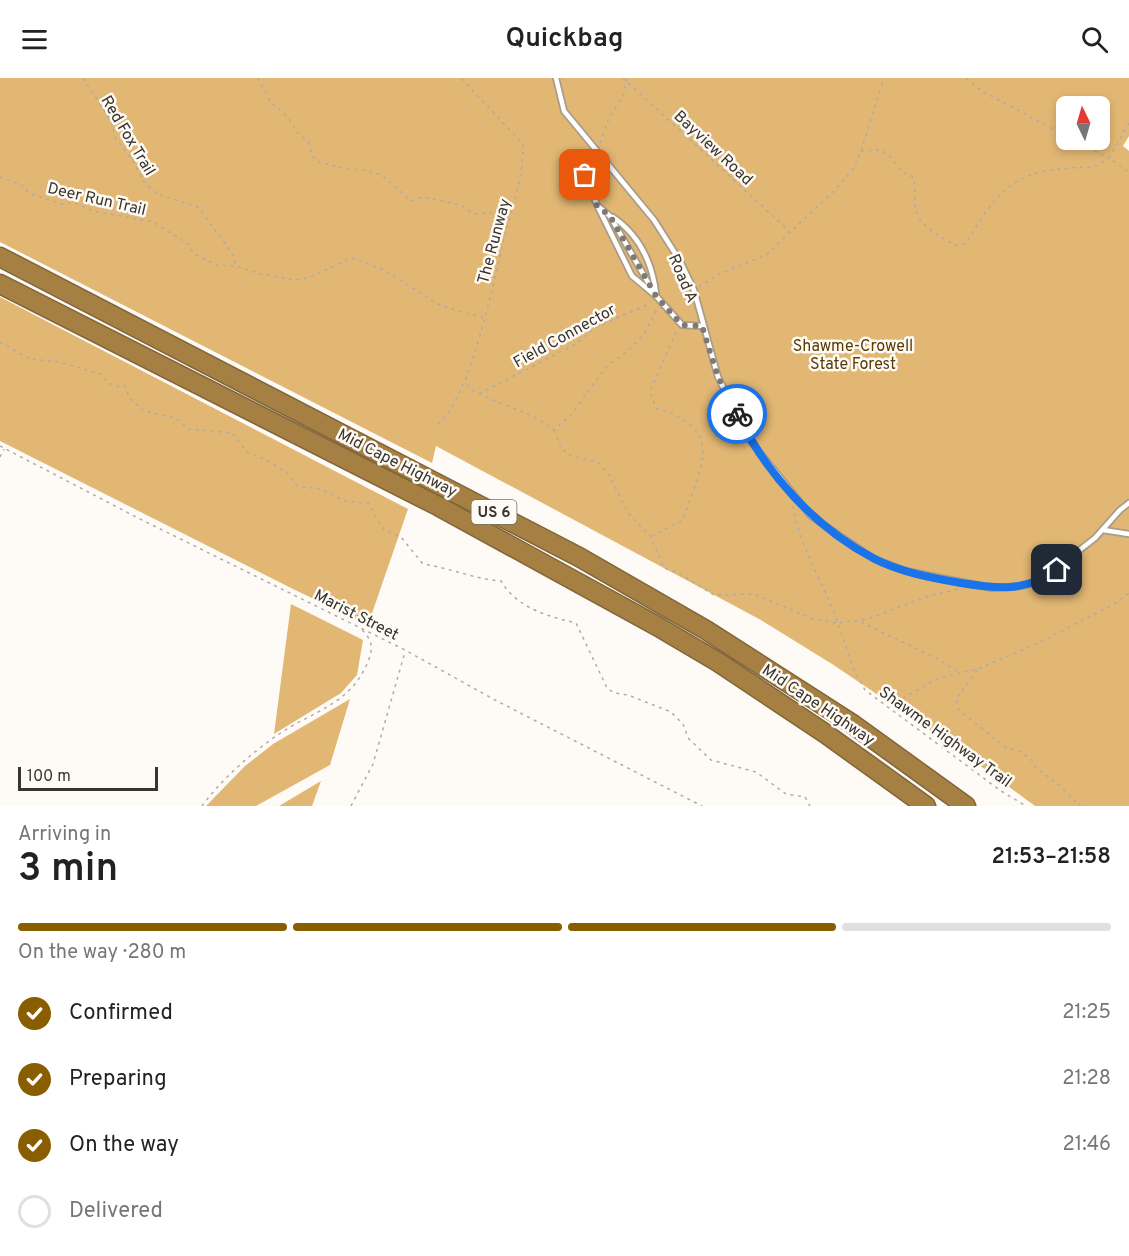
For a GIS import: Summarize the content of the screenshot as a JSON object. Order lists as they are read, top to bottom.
{
  "streets": {
    "highway": ["Mid Cape Highway", "US 6"],
    "lane": ["Road A"],
    "path": [
      "Red Fox Trail",
      "Bayview Road",
      "Deer Run Trail",
      "The Runway",
      "Field Connector",
      "Marist Street",
      "Shawme Highway Trail"
    ]
  },
  "crossings": [
    ["Red Fox Trail", "Deer Run Trail"],
    ["Deer Run Trail", "The Runway"],
    ["Road A", "Shawme Highway Trail"]
  ],
  "parks": ["Shawme-Crowell State Forest"],
  "scale_bar": "100 m",
  "north": "top",
  "page": {
    "header": "Quickbag",
    "scale": "100 m",
    "heading": ["3 min", "Arriving in", "21:53–21:58"],
    "bar": "On the way · 280 m",
    "list": [
      ["Confirmed", "21:25"],
      ["Preparing", "21:28"],
      ["On the way", "21:46"],
      "Delivered"
    ]
  }
}
